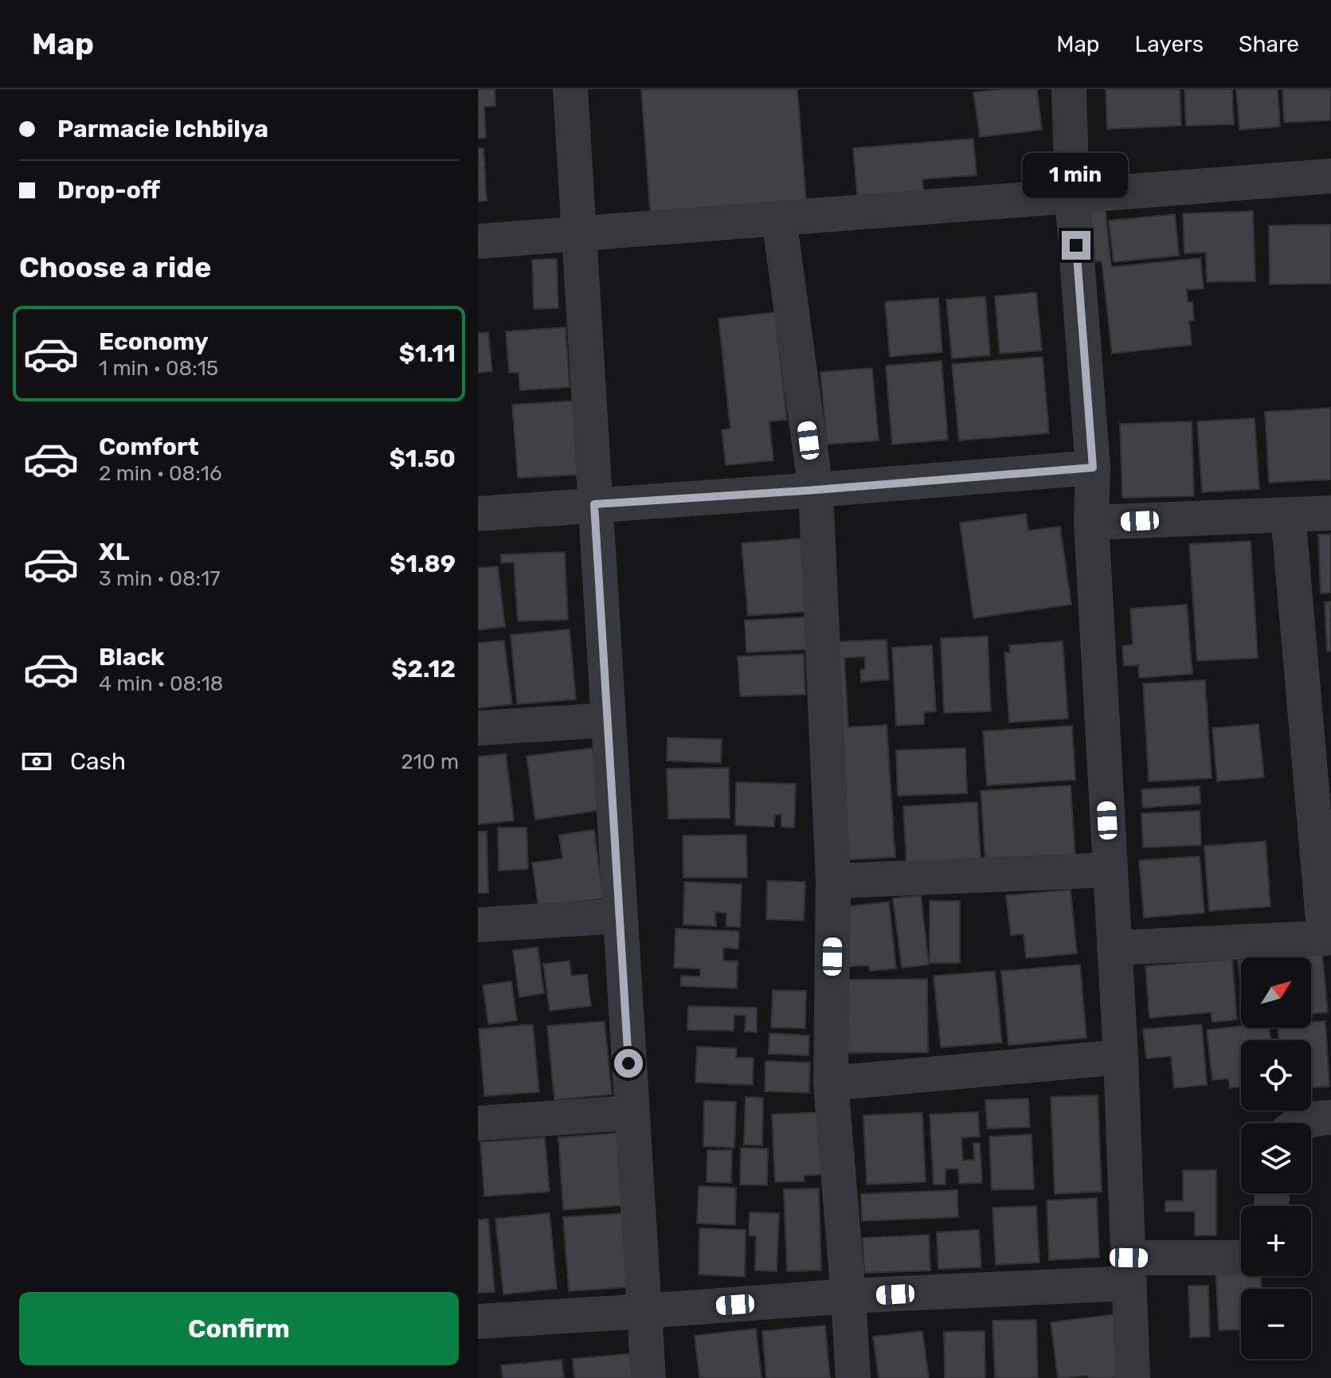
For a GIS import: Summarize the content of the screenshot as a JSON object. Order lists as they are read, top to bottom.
{
  "north": "top right",
  "page": {
    "header": "Map",
    "nav": ["Map", "Layers", "Share"],
    "banner": ["Parmacie Ichbilya", "Drop-off"],
    "bubble": "1 min",
    "heading": "Choose a ride",
    "list": [
      {
        "name": "Economy",
        "note": "1 min · 08:15",
        "value": "$1.11"
      },
      {
        "name": "Comfort",
        "note": "2 min · 08:16",
        "value": "$1.50"
      },
      {
        "name": "XL",
        "note": "3 min · 08:17",
        "value": "$1.89"
      },
      {
        "name": "Black",
        "note": "4 min · 08:18",
        "value": "$2.12"
      }
    ],
    "pay": ["Cash", "210 m"],
    "map_buttons": ["+", "−"],
    "buttons": "Confirm"
  }
}
